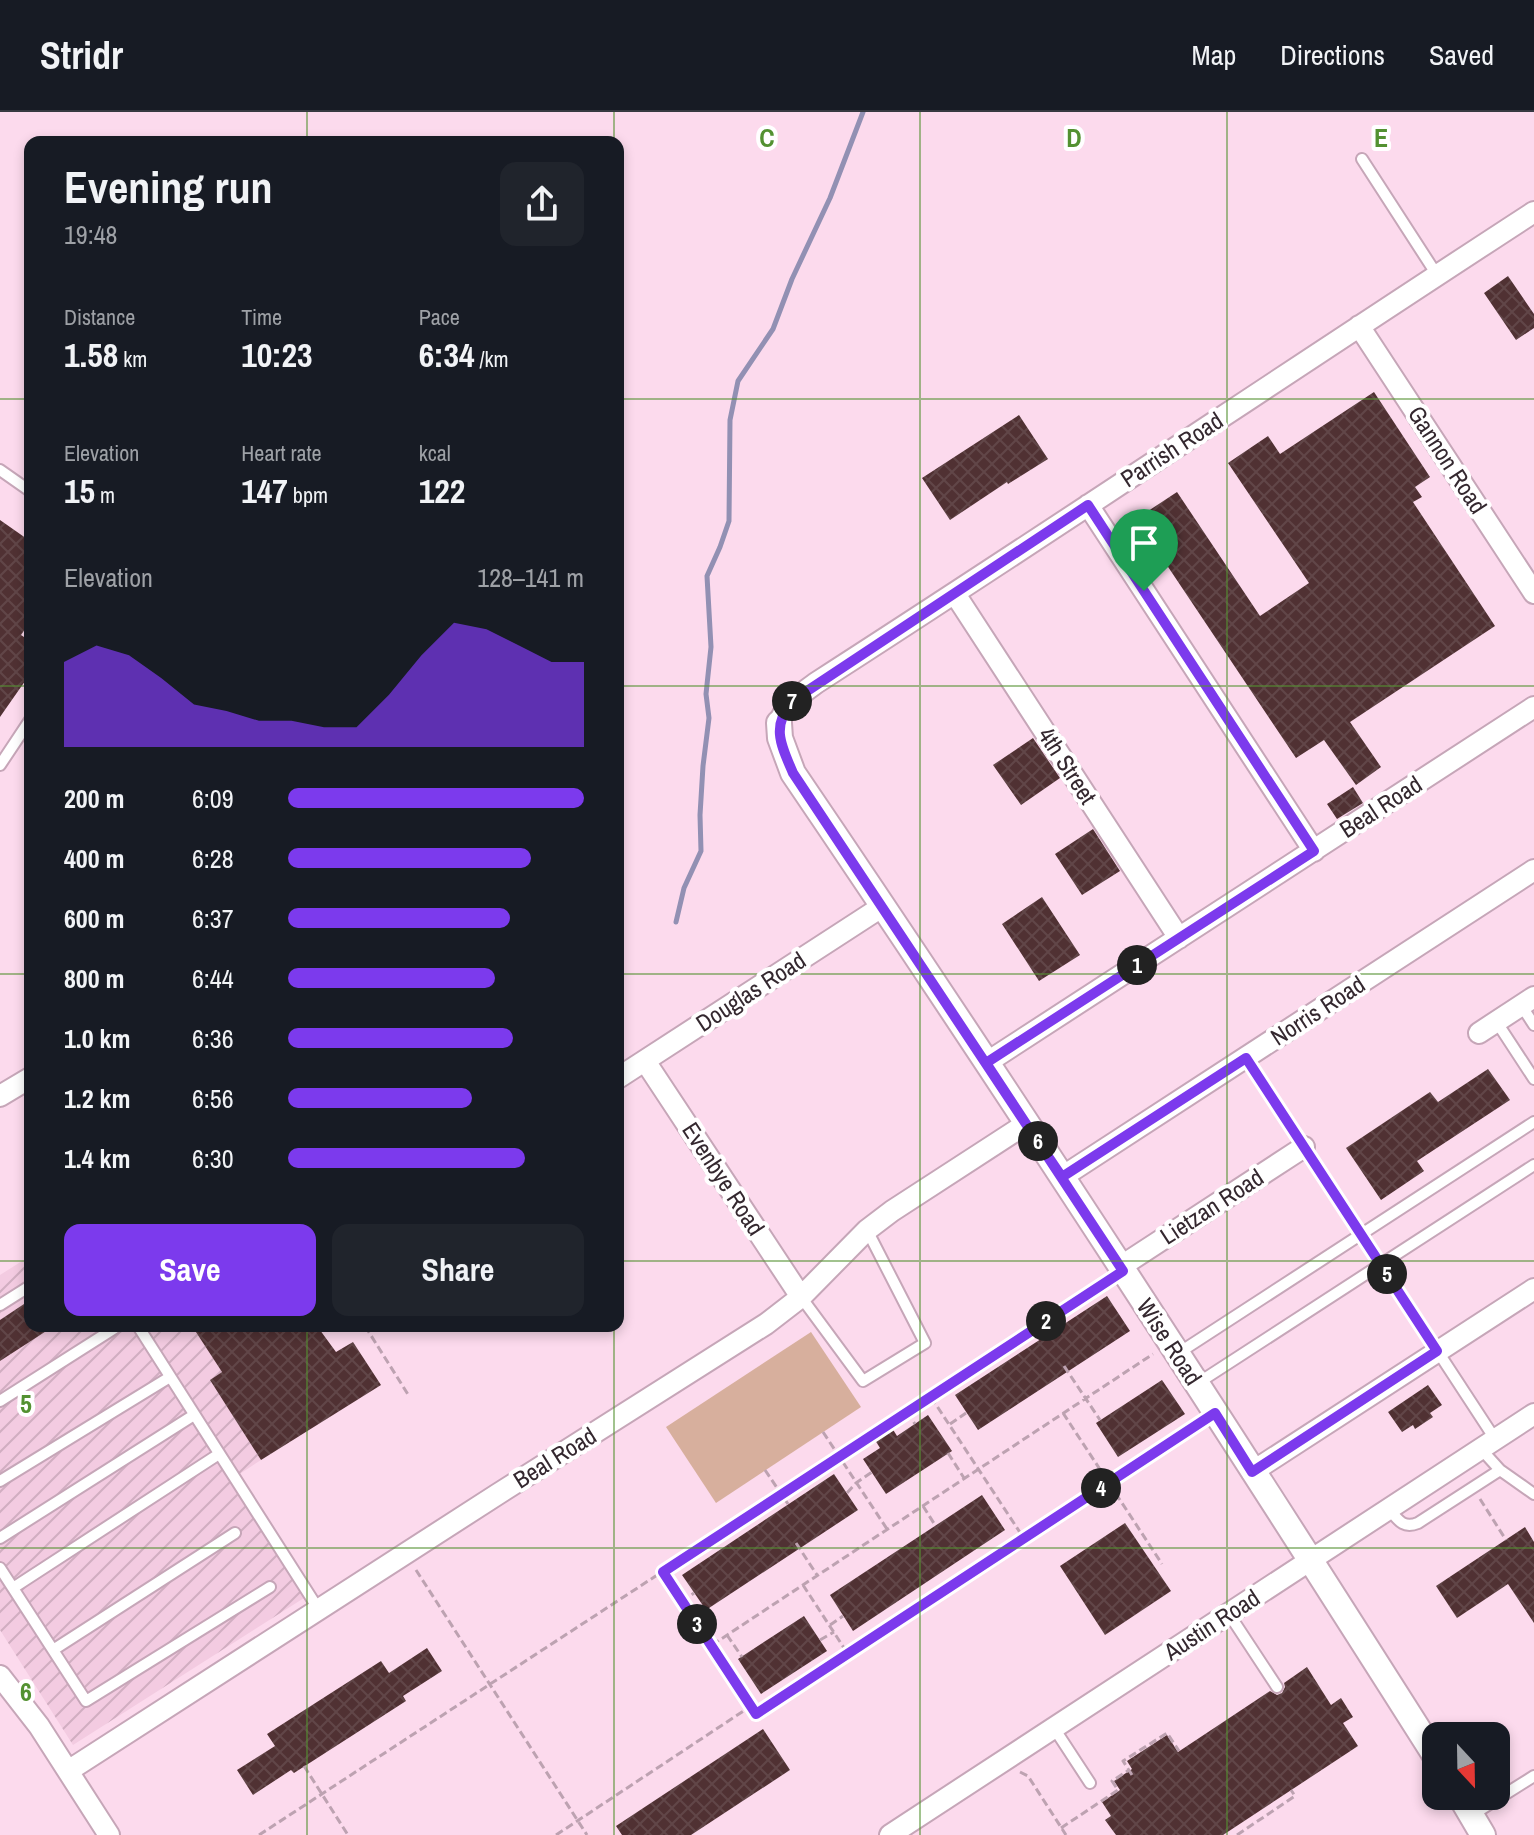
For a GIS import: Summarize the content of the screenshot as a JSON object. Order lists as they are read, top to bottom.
{
  "streets": {
    "street": [
      "Parrish Road",
      "Gannon Road",
      "4th Street",
      "Beal Road",
      "Douglas Road",
      "Norris Road",
      "Evenbye Road",
      "Lietzan Road",
      "Wise Road",
      "Austin Road"
    ]
  },
  "crossings": [
    ["Parrish Road", "Gannon Road"],
    ["Parrish Road", "4th Street"],
    ["Parrish Road", "Wise Road"],
    ["4th Street", "Beal Road"],
    ["Beal Road", "Evenbye Road"],
    ["Beal Road", "Wise Road"],
    ["Douglas Road", "Evenbye Road"],
    ["Douglas Road", "Wise Road"],
    ["Norris Road", "Wise Road"],
    ["Lietzan Road", "Wise Road"],
    ["Wise Road", "Austin Road"]
  ],
  "north": "bottom",
  "page": {
    "header": "Stridr",
    "nav": ["Map", "Directions", "Saved"],
    "heading": ["Evening run", "19:48"],
    "stats": [
      ["Distance", "1.58 km"],
      ["Time", "10:23"],
      ["Pace", "6:34 /km"],
      ["Elevation", "15 m"],
      ["Heart rate", "147 bpm"],
      ["kcal", "122"]
    ],
    "chart": ["Elevation", "128–141 m"],
    "pins": [
      "7",
      "1",
      "6",
      "5",
      "2",
      "4",
      "3"
    ],
    "list": [
      {
        "name": "200 m",
        "note": "6:09"
      },
      {
        "name": "400 m",
        "note": "6:28"
      },
      {
        "name": "600 m",
        "note": "6:37"
      },
      {
        "name": "800 m",
        "note": "6:44"
      },
      {
        "name": "1.0 km",
        "note": "6:36"
      },
      {
        "name": "1.2 km",
        "note": "6:56"
      },
      {
        "name": "1.4 km",
        "note": "6:30"
      }
    ],
    "buttons": ["Save", "Share"]
  },
  "grid": {
    "columns": ["C", "D", "E"],
    "rows": ["5", "6"]
  }
}
